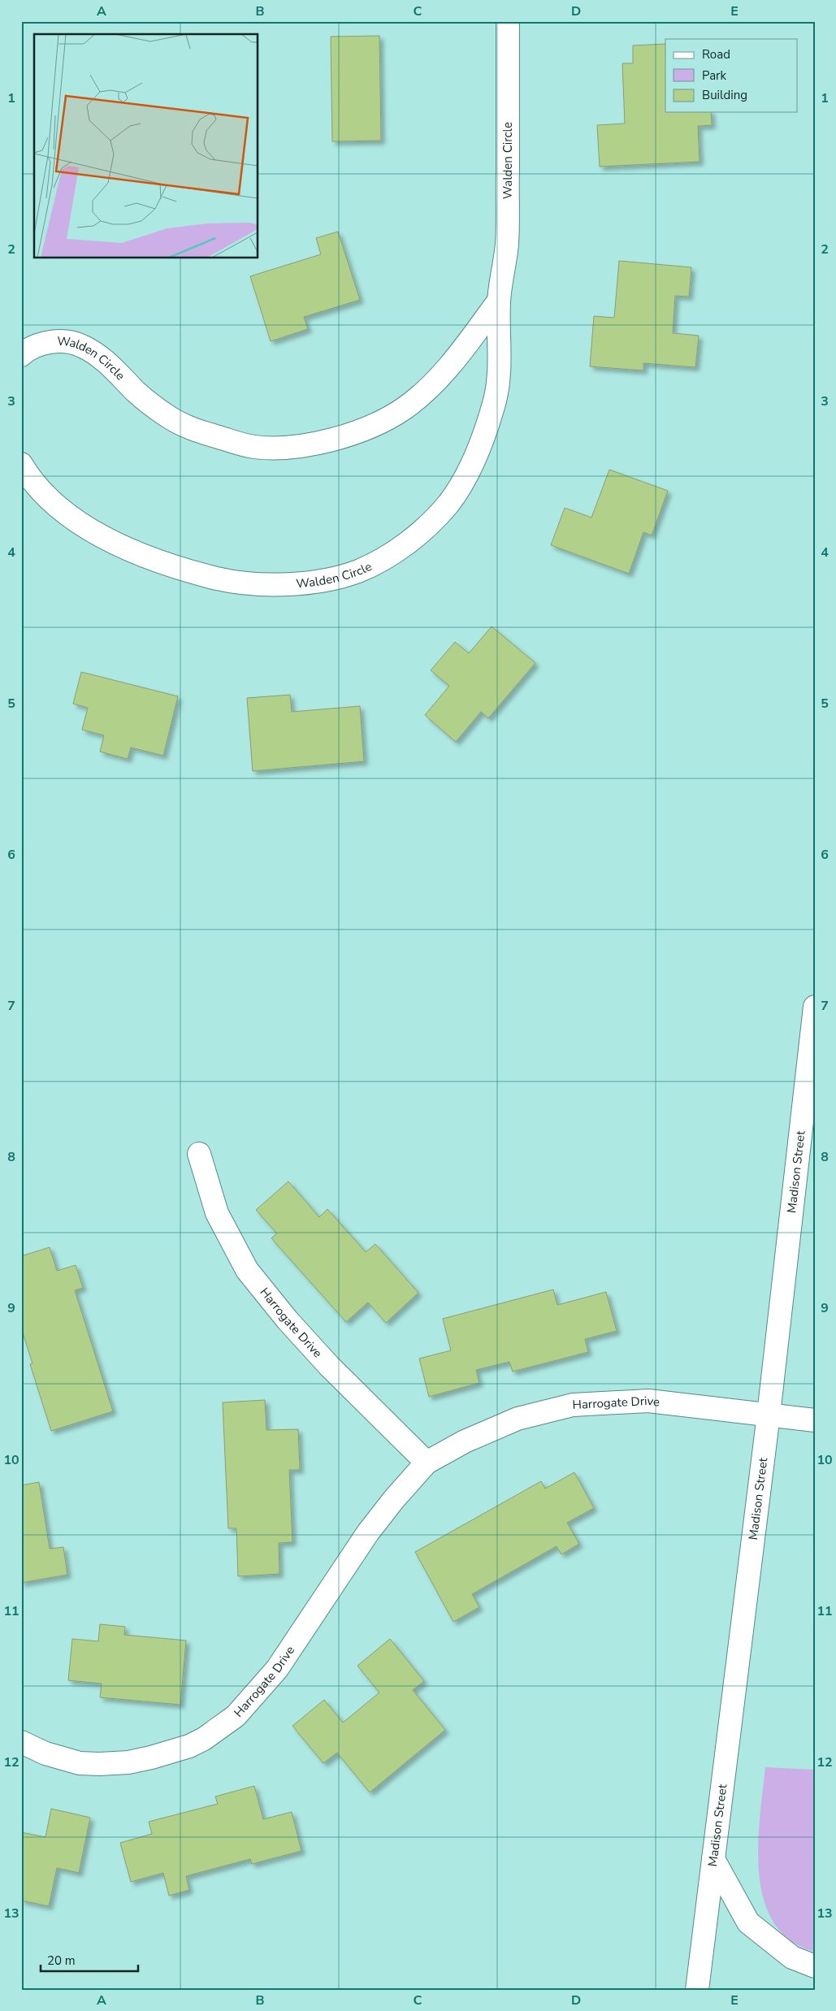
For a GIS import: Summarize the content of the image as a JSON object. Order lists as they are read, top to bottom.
{
  "streets": {
    "street": ["Walden Circle", "Madison Street", "Harrogate Drive"]
  },
  "crossings": [
    ["Madison Street", "Harrogate Drive"]
  ],
  "legend": ["Road", "Park", "Building"],
  "scale_bar": "20 m",
  "grid": {
    "columns": [
      "A",
      "B",
      "C",
      "D",
      "E"
    ],
    "rows": [
      "1",
      "2",
      "3",
      "4",
      "5",
      "6",
      "7",
      "8",
      "9",
      "10",
      "11",
      "12",
      "13"
    ]
  }
}
